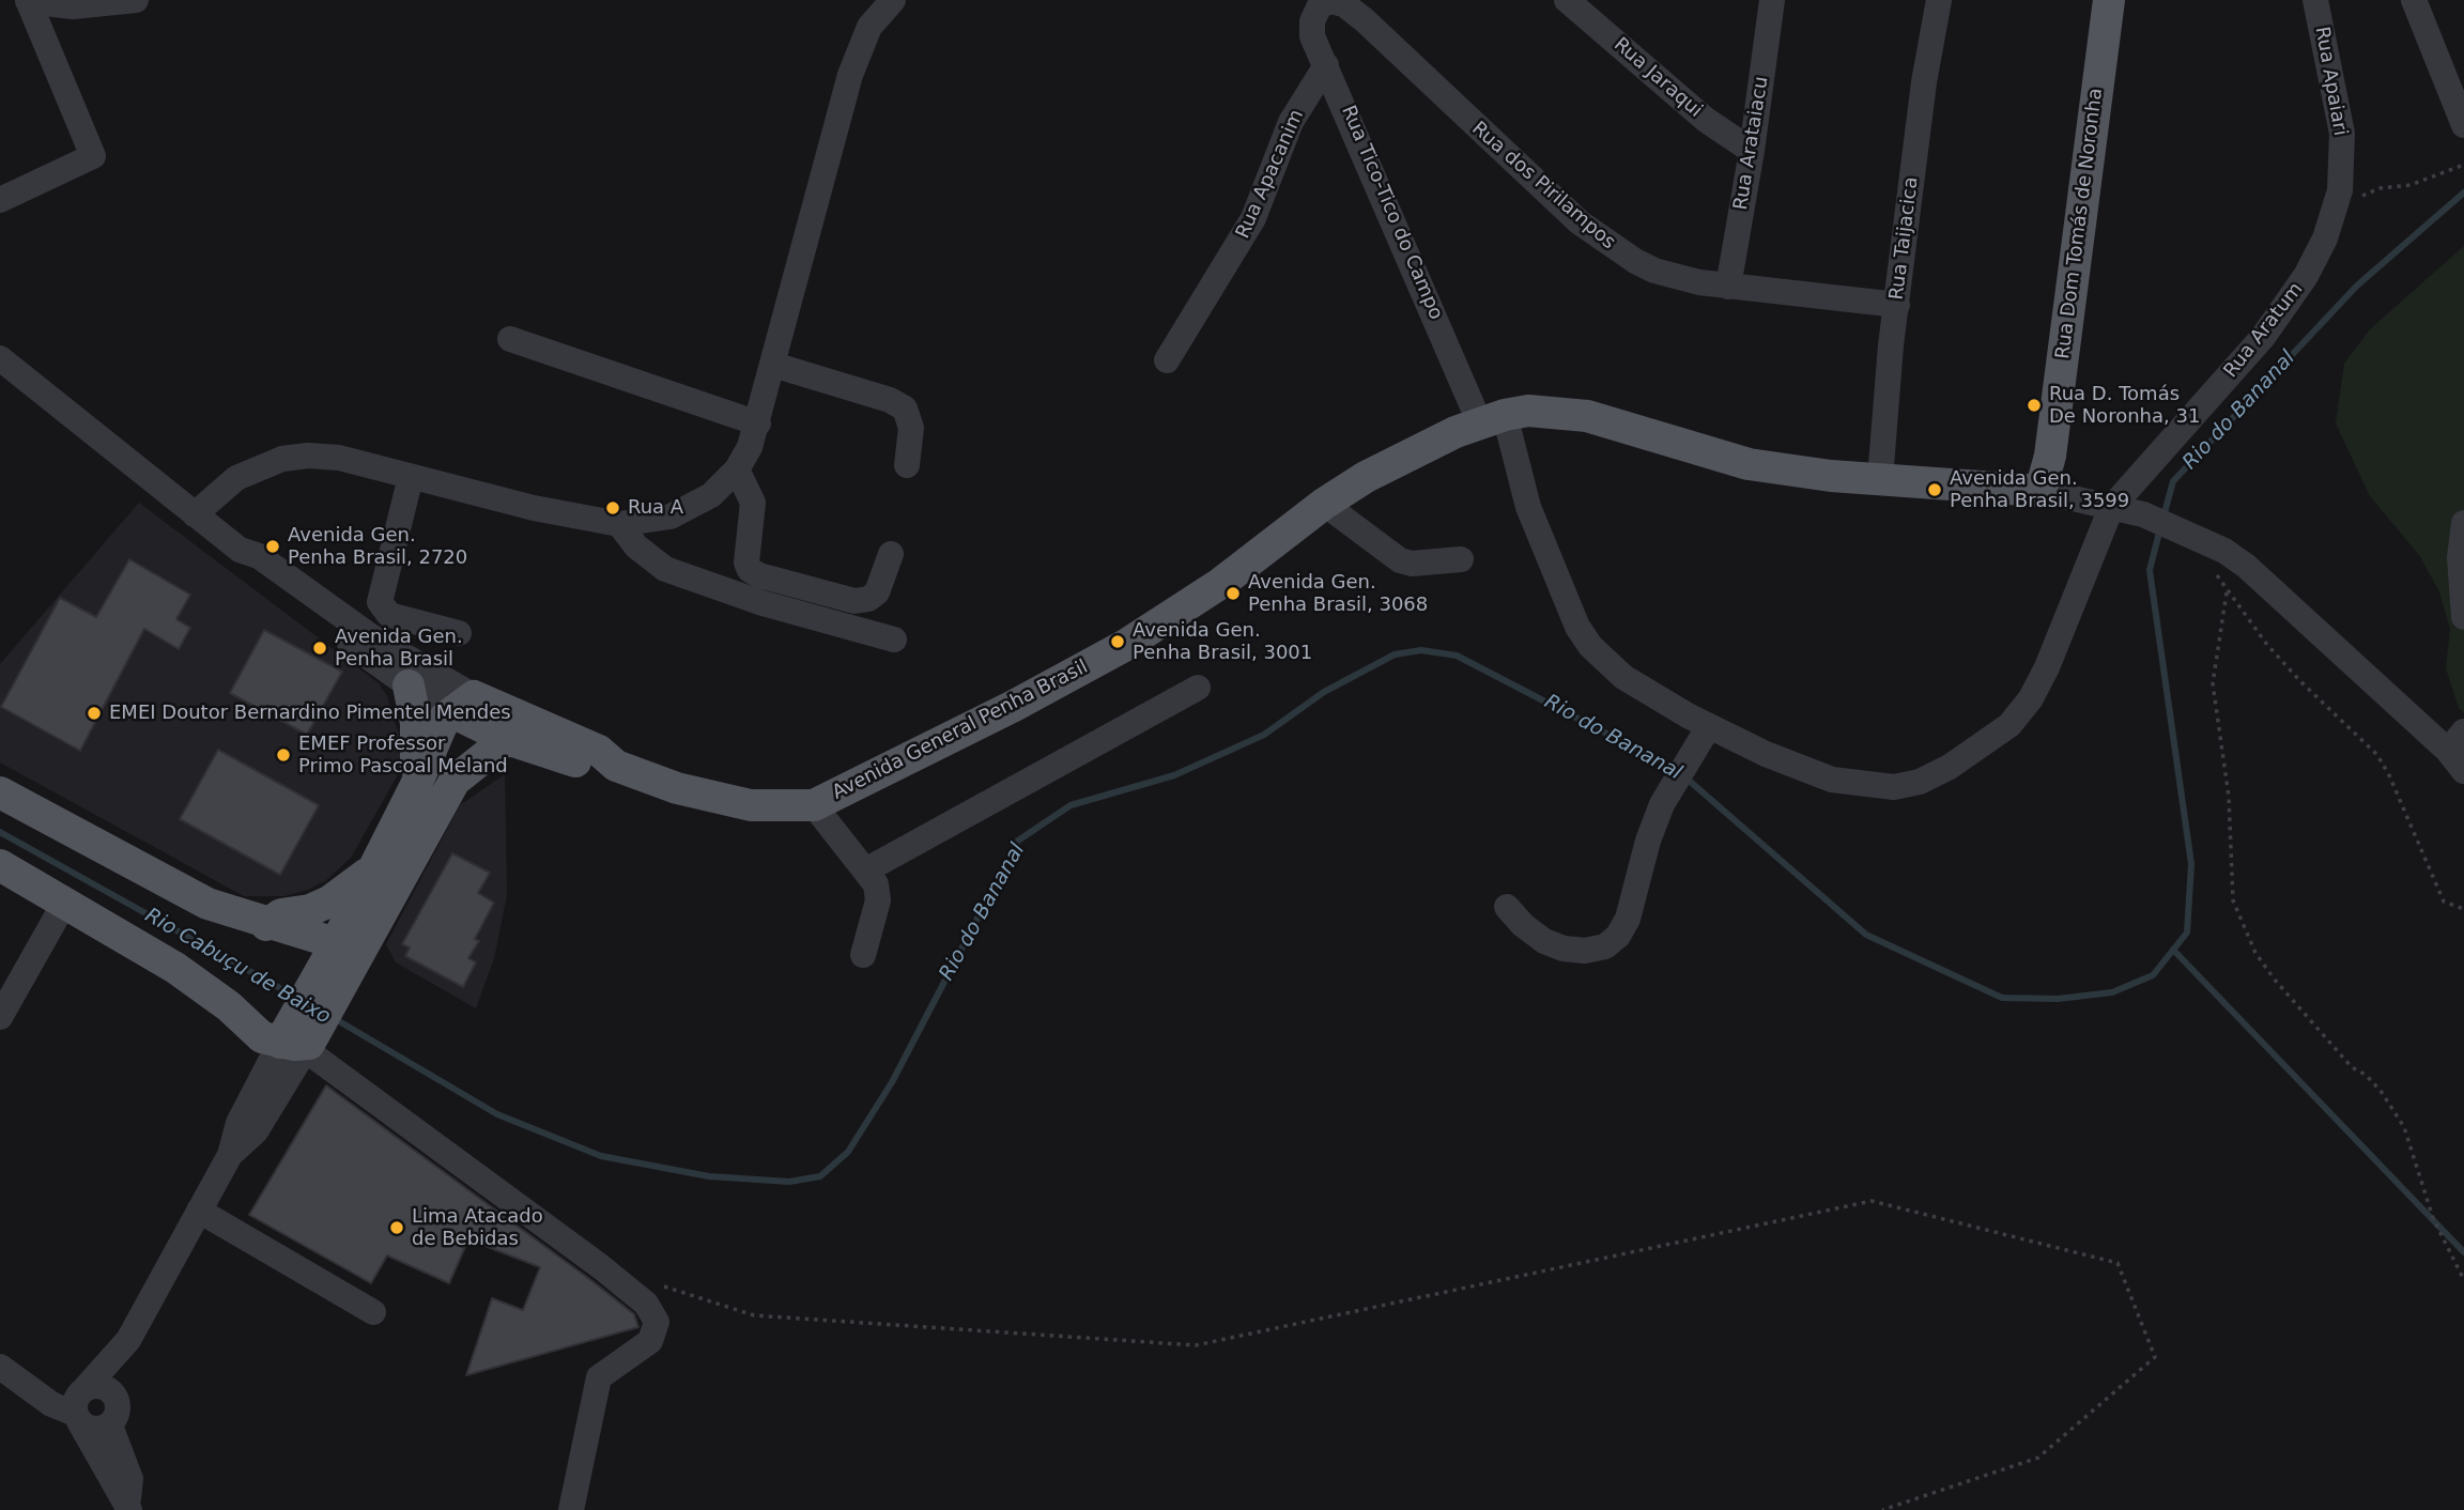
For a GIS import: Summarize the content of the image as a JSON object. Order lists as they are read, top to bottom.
{
  "streets": {
    "main road": ["Rua Dom Tomás de Noronha", "Avenida General Penha Brasil"],
    "street": [
      "Rua Jaraqui",
      "Rua Apaiari",
      "Rua Arataiacu",
      "Rua Apacanim",
      "Rua dos Pirilampos",
      "Rua Tico-Tico do Campo",
      "Rua Taijacica",
      "Rua Aratum"
    ]
  },
  "crossings": [
    ["Rua Jaraqui", "Rua Arataiacu"],
    ["Rua Apaiari", "Rua Aratum"],
    ["Rua Arataiacu", "Rua dos Pirilampos"],
    ["Rua Apacanim", "Rua Tico-Tico do Campo"],
    ["Rua dos Pirilampos", "Rua Tico-Tico do Campo"],
    ["Rua dos Pirilampos", "Rua Taijacica"],
    ["Rua Tico-Tico do Campo", "Rua Aratum"],
    ["Rua Tico-Tico do Campo", "Avenida General Penha Brasil"],
    ["Rua Dom Tomás de Noronha", "Avenida General Penha Brasil"],
    ["Rua Taijacica", "Avenida General Penha Brasil"],
    ["Rua Aratum", "Avenida General Penha Brasil"]
  ],
  "water": ["Rio do Bananal", "Rio Cabuçu de Baixo"],
  "places": [
    "Rua D. Tomás De Noronha, 31",
    "Avenida Gen. Penha Brasil, 3599",
    "Rua A",
    "Avenida Gen. Penha Brasil, 2720",
    "Avenida Gen. Penha Brasil, 3068",
    "Avenida Gen. Penha Brasil, 3001",
    "Avenida Gen. Penha Brasil",
    "EMEI Doutor Bernardino Pimentel Mendes",
    "EMEF Professor Primo Pascoal Meland",
    "Lima Atacado de Bebidas"
  ]
}
